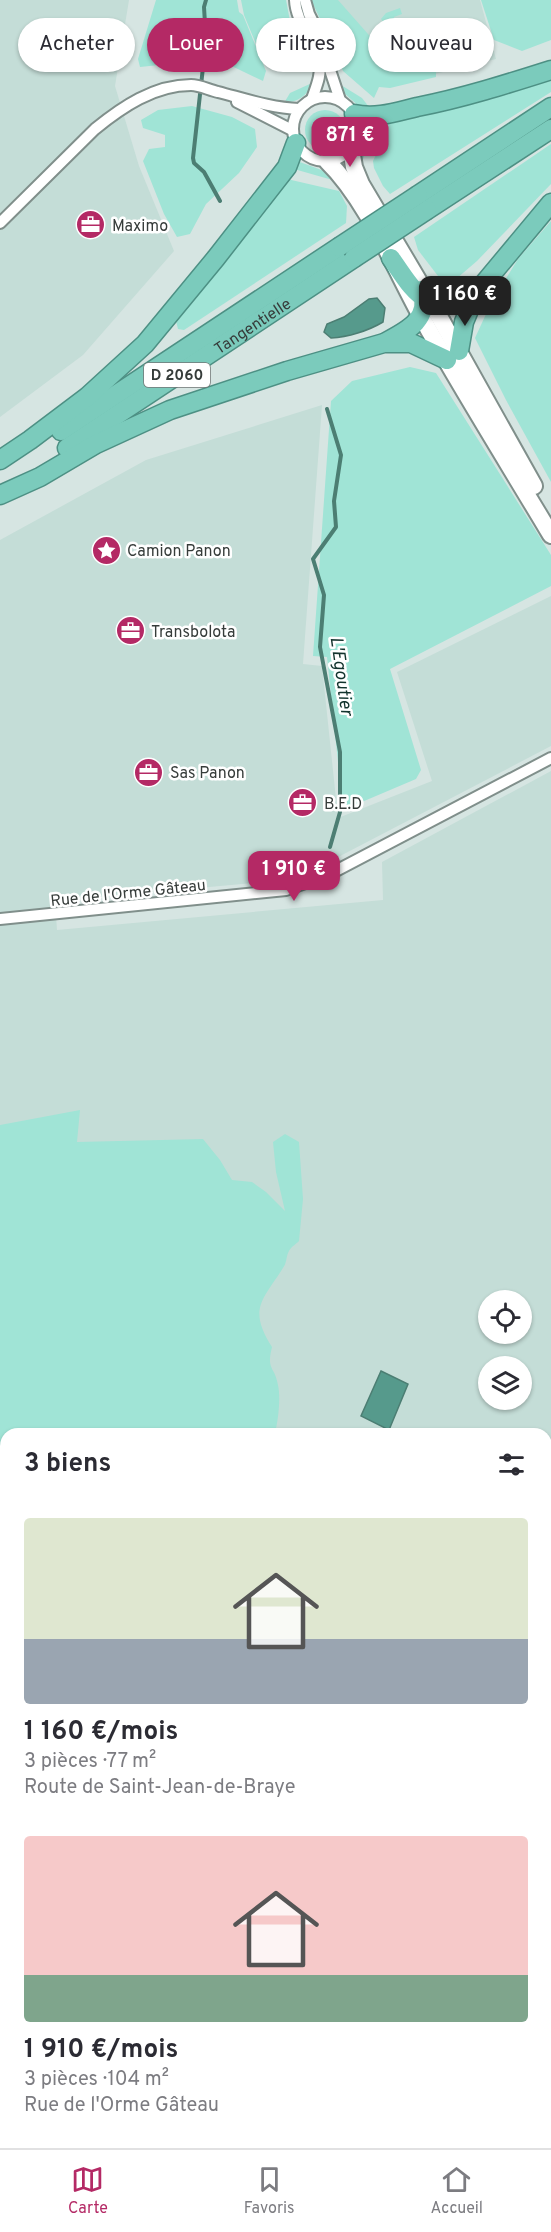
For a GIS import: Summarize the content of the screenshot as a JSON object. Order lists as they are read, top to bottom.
{
  "streets": {
    "highway": ["Tangentielle", "D 2060"],
    "street": ["Rue de l'Orme Gâteau"]
  },
  "crossings": [
    ["Tangentielle", "D 2060"]
  ],
  "water": ["L'Egoutier"],
  "places": {
    "office": [
      "Maximo",
      "Transbolota",
      "Sas Panon",
      "B.E.D"
    ],
    "place": ["Camion Panon"]
  },
  "page": {
    "chip": [
      "Acheter",
      "Louer",
      "Filtres",
      "Nouveau"
    ],
    "price": ["871 €", "1 160 €", "1 910 €"],
    "heading": "3 biens",
    "list": [
      {
        "name": "1 160 €/mois",
        "note": "3 pièces · 77 m² · Route de Saint-Jean-de-Braye"
      },
      {
        "name": "1 910 €/mois",
        "note": "3 pièces · 104 m² · Rue de l'Orme Gâteau"
      }
    ],
    "tabs": ["Carte", "Favoris", "Accueil"]
  }
}
